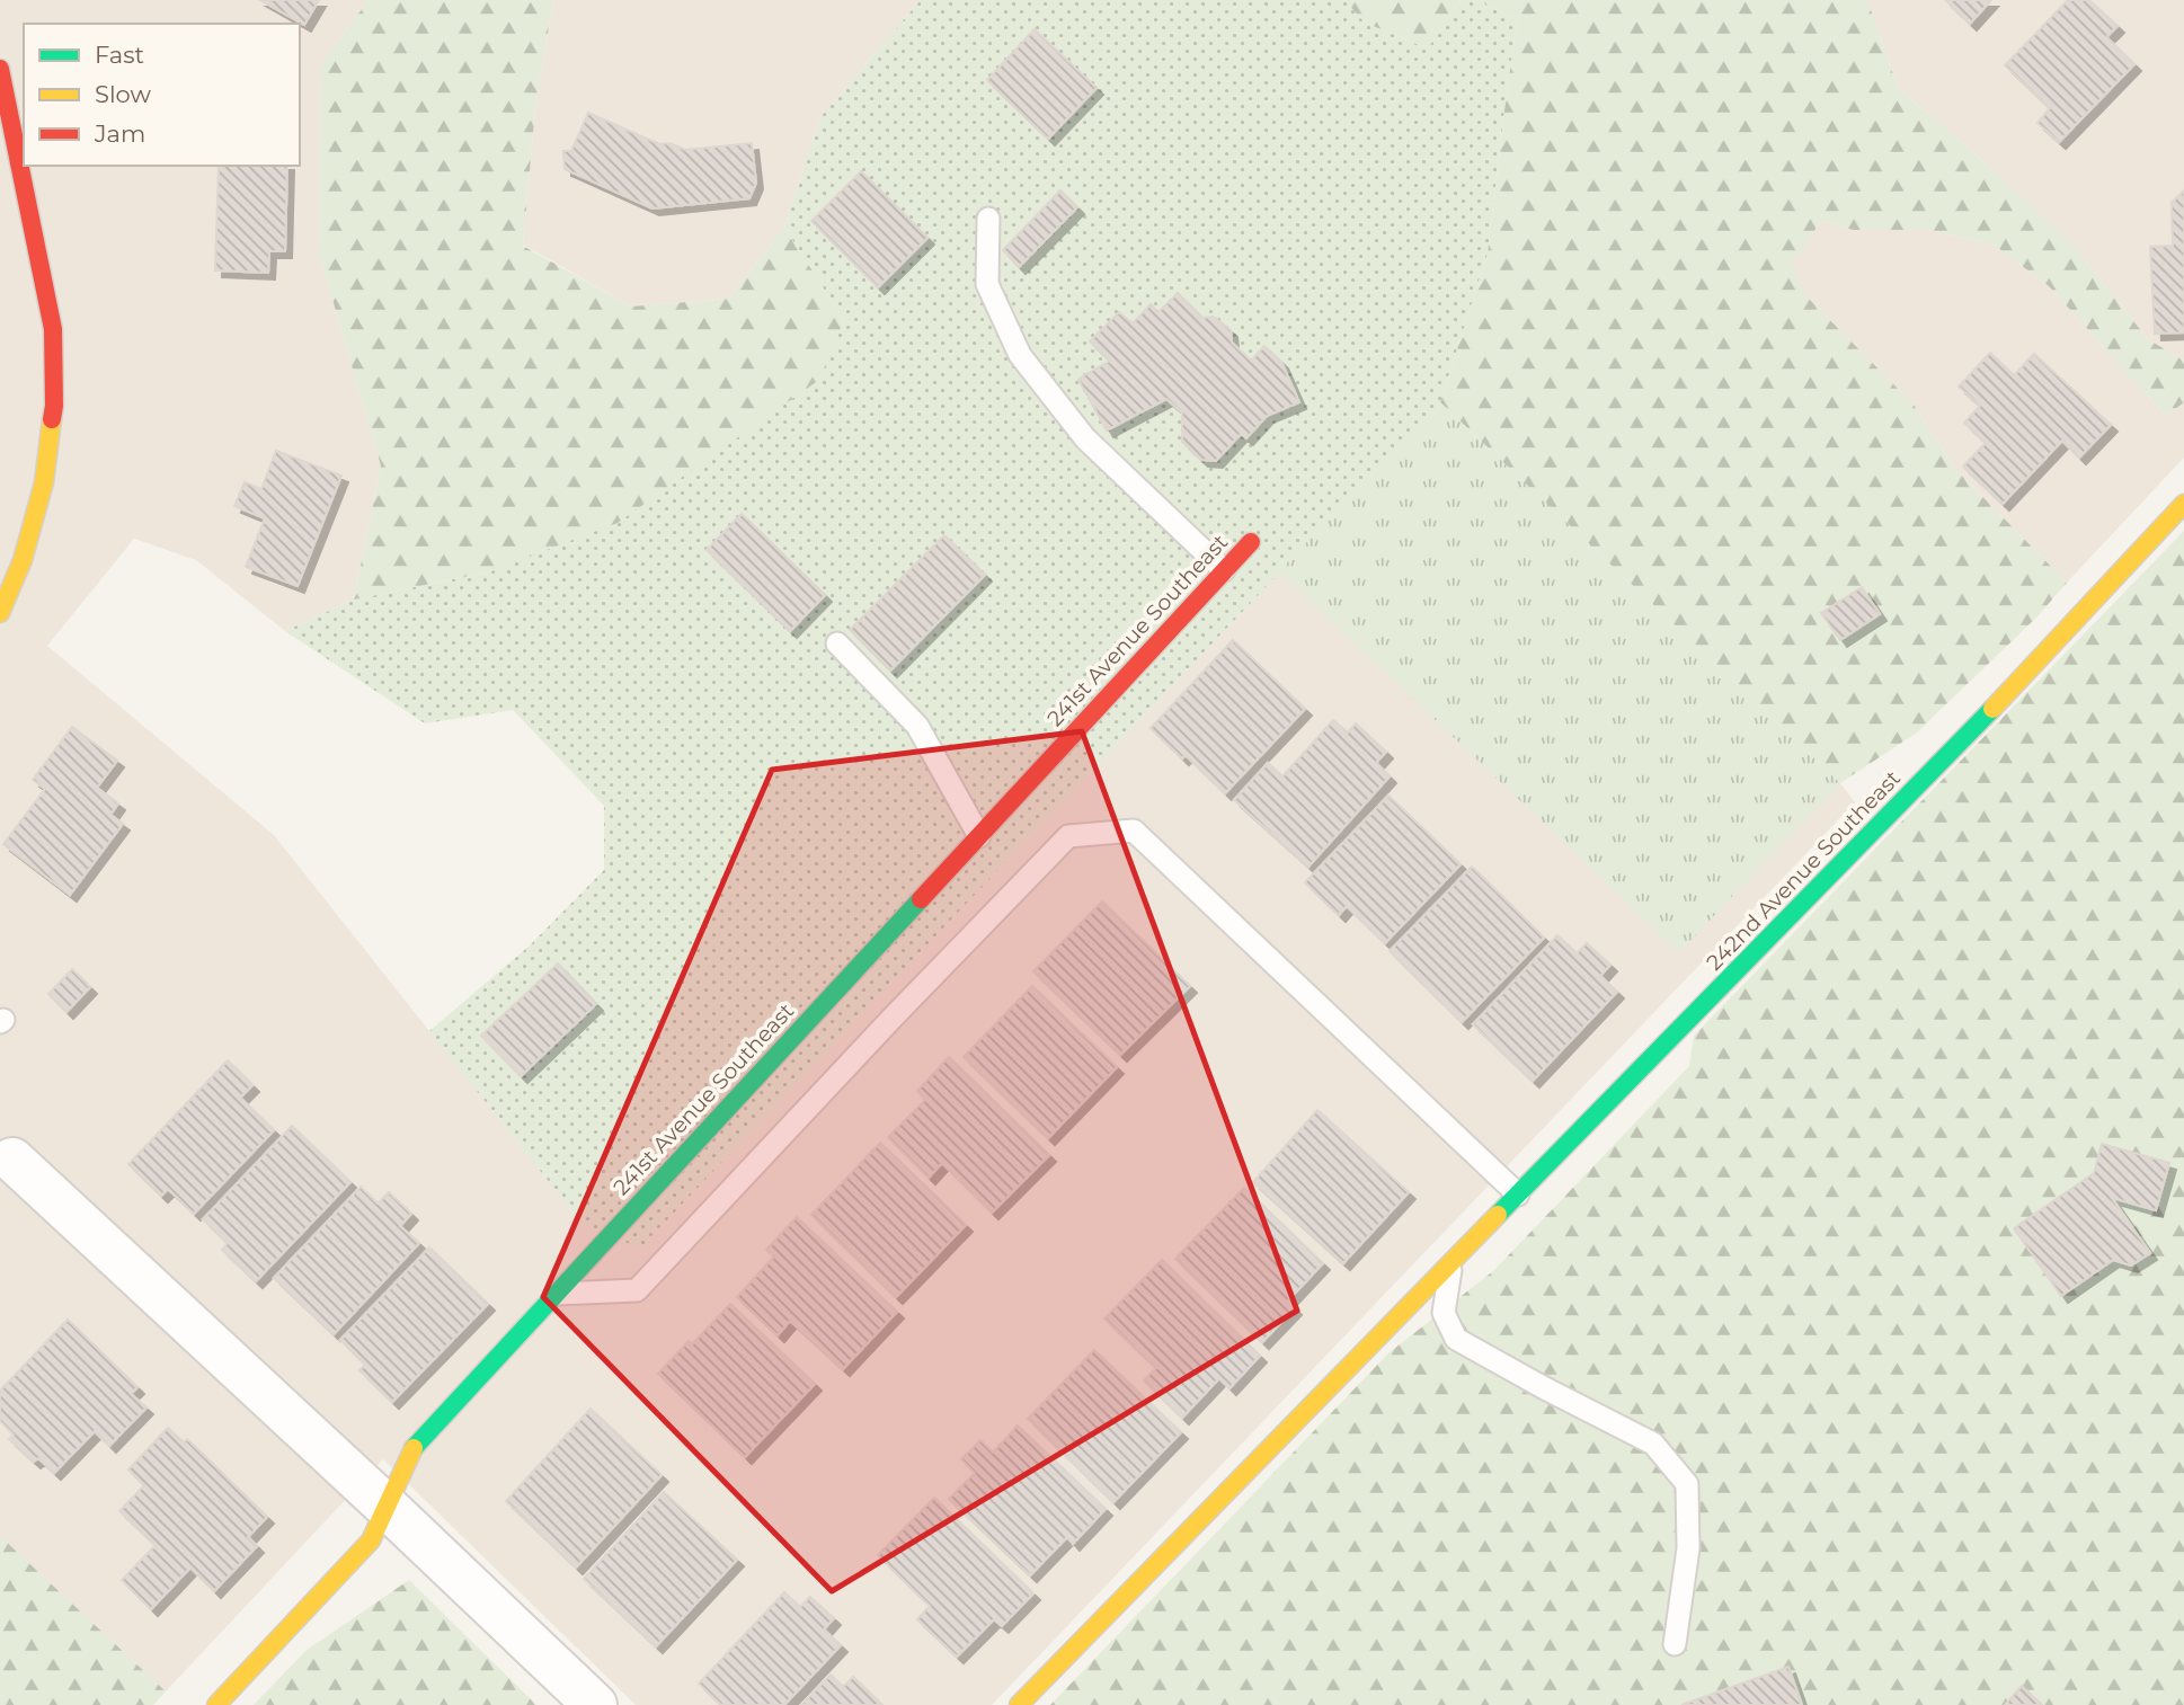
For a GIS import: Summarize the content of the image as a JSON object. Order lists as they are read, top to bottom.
{
  "streets": {
    "street": ["241st Avenue Southeast", "242nd Avenue Southeast"]
  },
  "legend": ["Fast", "Slow", "Jam"]
}
